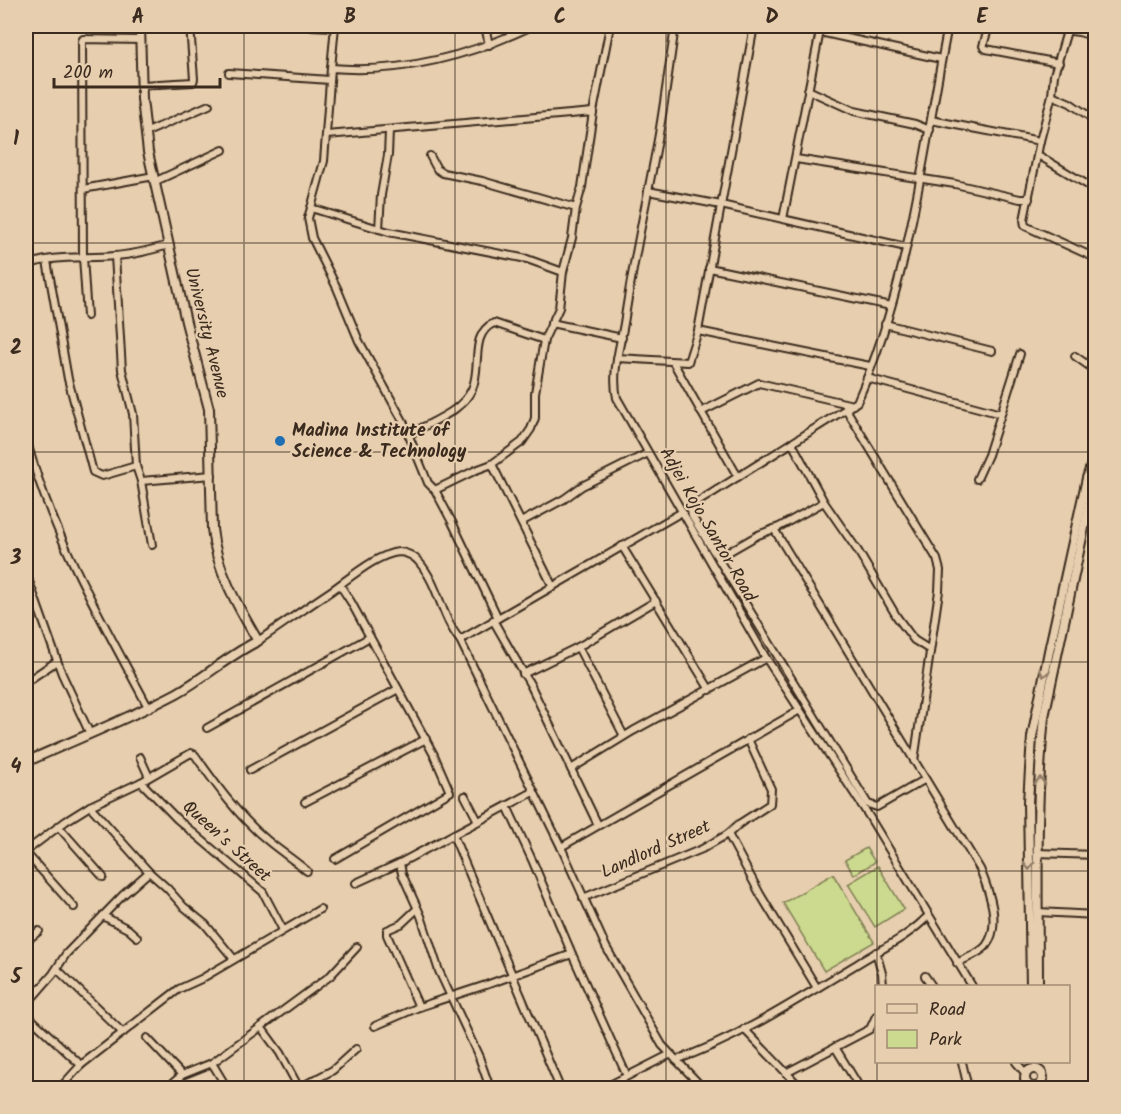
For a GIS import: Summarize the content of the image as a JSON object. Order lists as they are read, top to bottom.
{
  "streets": {
    "street": [
      "University Avenue",
      "Adjei Kojo Santor Road",
      "Queen’s Street",
      "Landlord Street"
    ]
  },
  "places": ["Madina Institute of Science & Technology"],
  "legend": ["Road", "Park"],
  "scale_bar": "200 m",
  "grid": {
    "columns": [
      "A",
      "B",
      "C",
      "D",
      "E"
    ],
    "rows": [
      "1",
      "2",
      "3",
      "4",
      "5"
    ]
  }
}
